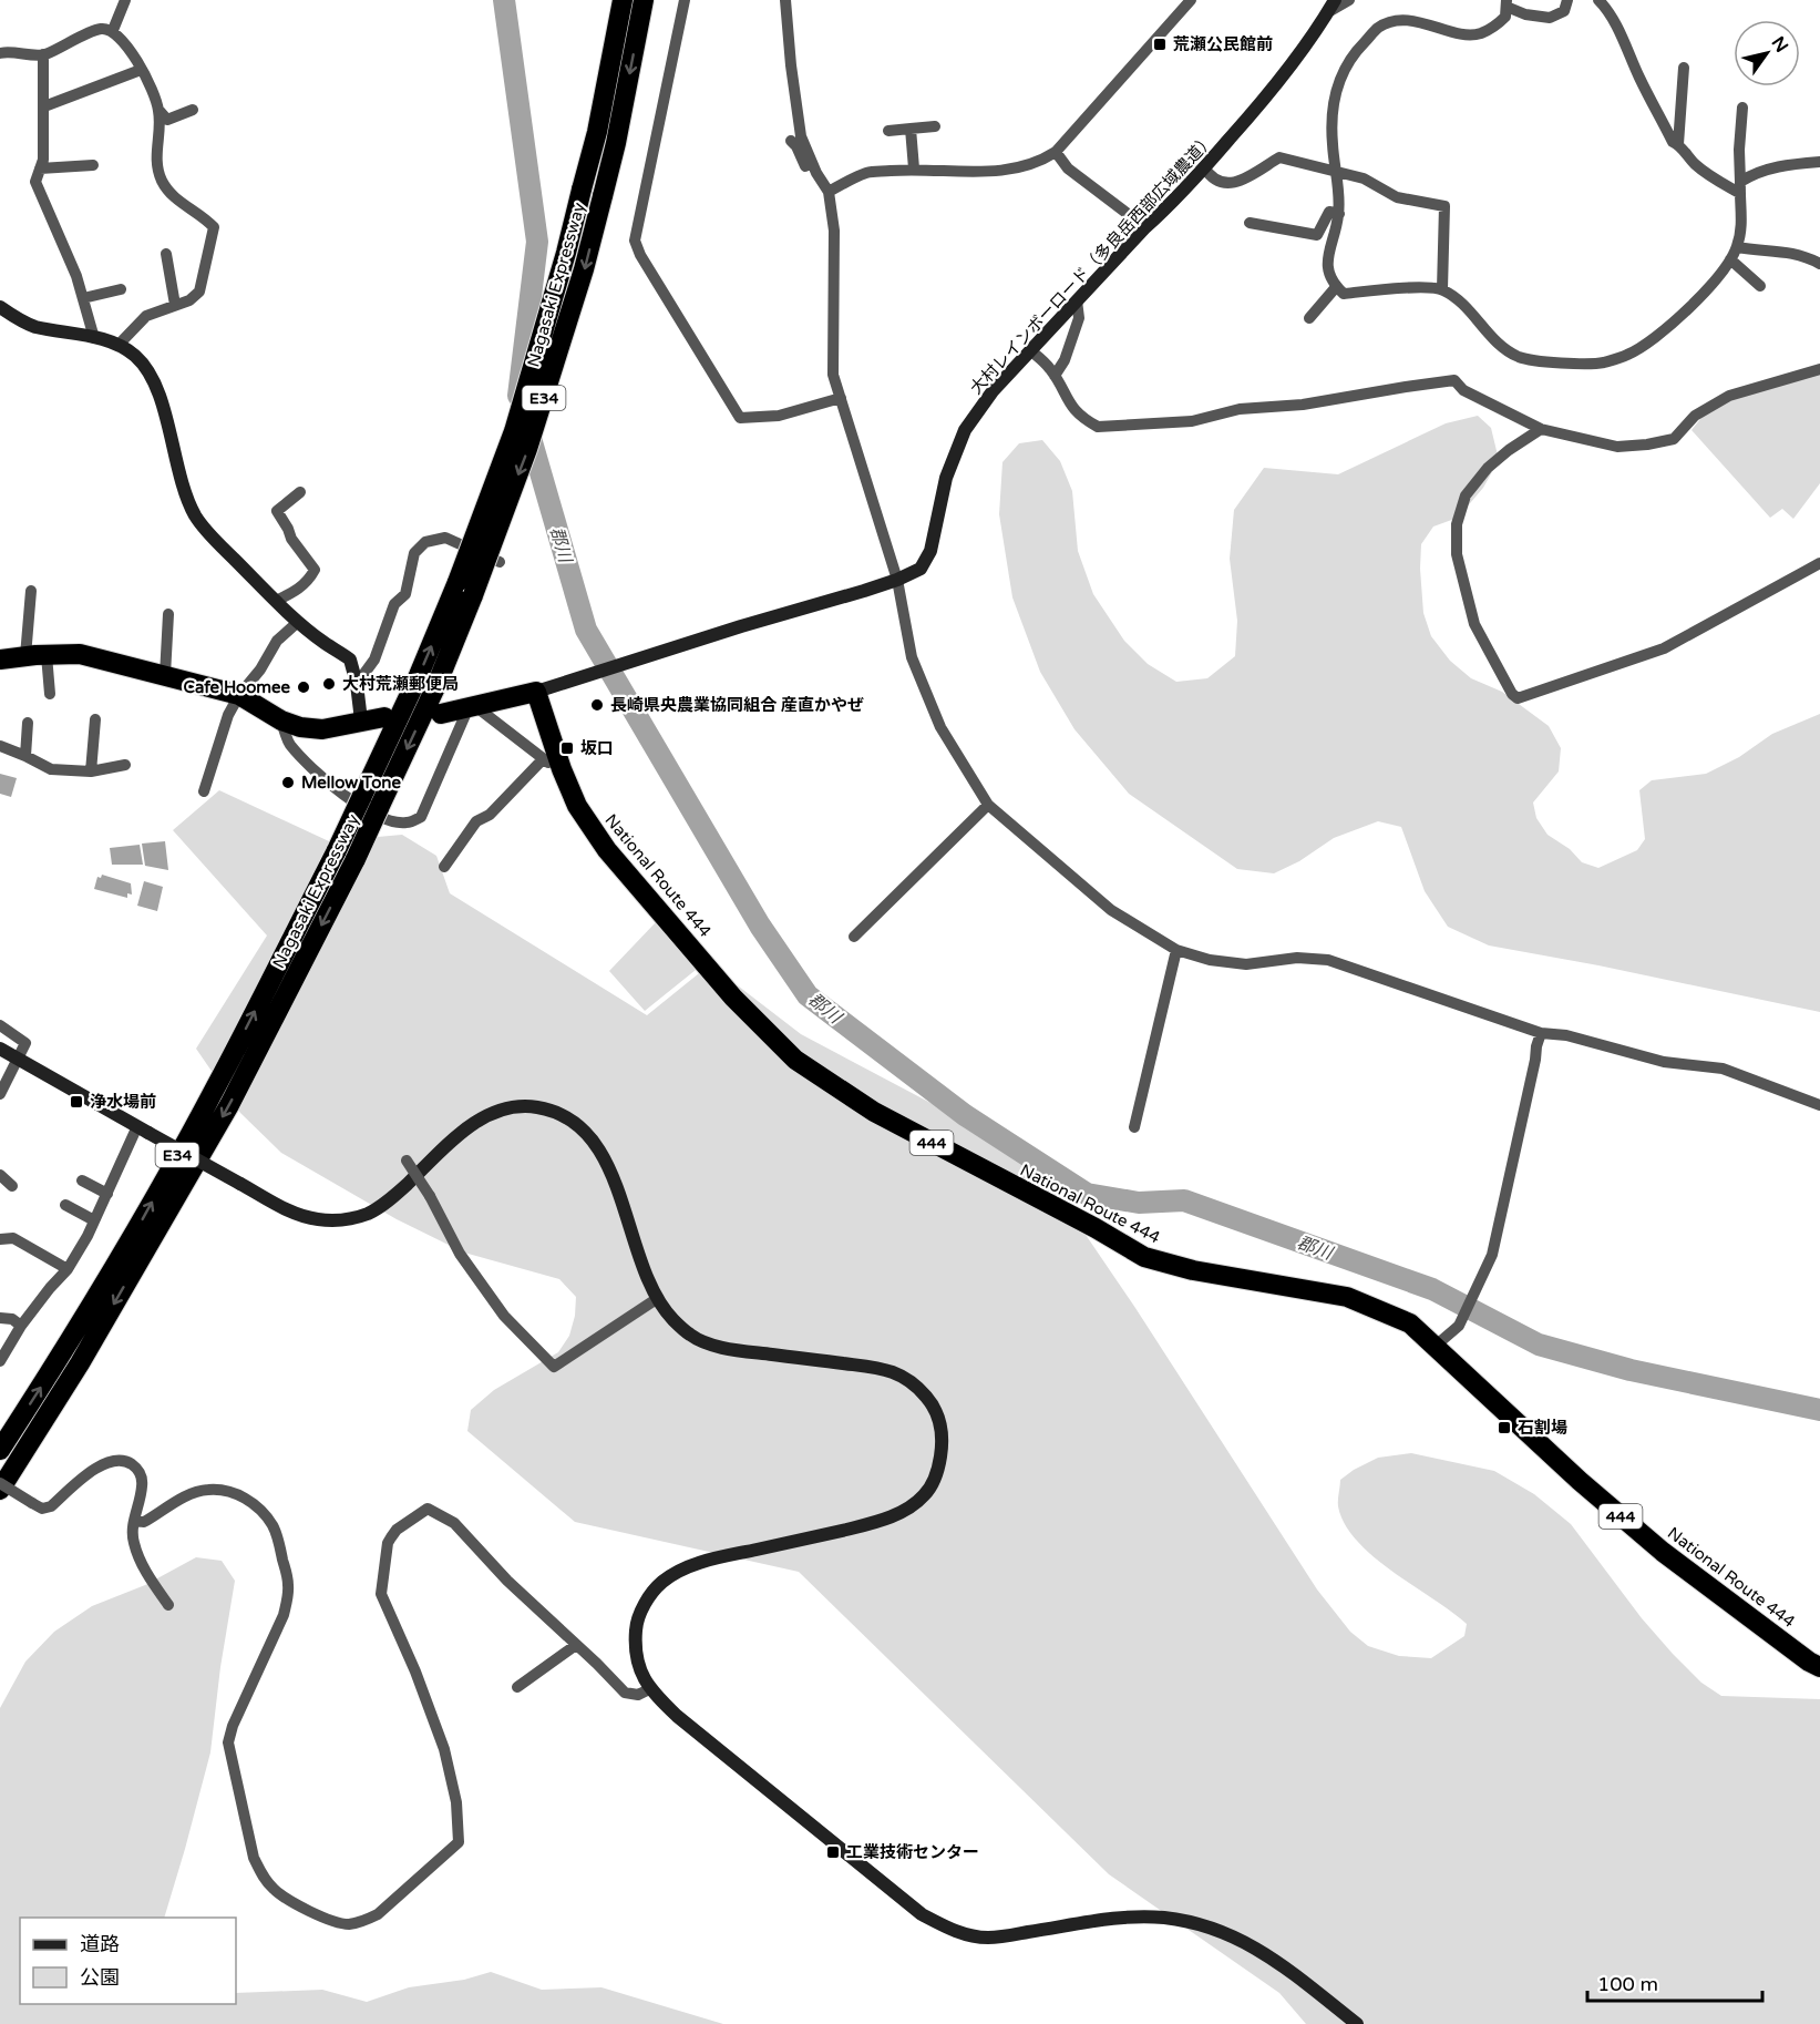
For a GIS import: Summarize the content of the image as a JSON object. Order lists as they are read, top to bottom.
{
  "streets": {
    "highway": [
      "Nagasaki Expressway",
      "E34",
      "National Route 444",
      "444"
    ],
    "street": ["大村レインボーロード（多良岳西部広域農道）"]
  },
  "crossings": [
    ["大村レインボーロード（多良岳西部広域農道）", "National Route 444"]
  ],
  "water": ["郡川"],
  "places": {
    "transit": [
      "荒瀬公民館前",
      "坂口",
      "浄水場前",
      "石割場",
      "工業技術センター"
    ],
    "other": [
      "大村荒瀬郵便局",
      "Cafe Hoomee",
      "長崎県央農業協同組合 産直かやぜ",
      "Mellow Tone"
    ]
  },
  "legend": ["道路", "公園"],
  "scale_bar": "100 m",
  "north": "top right"
}
